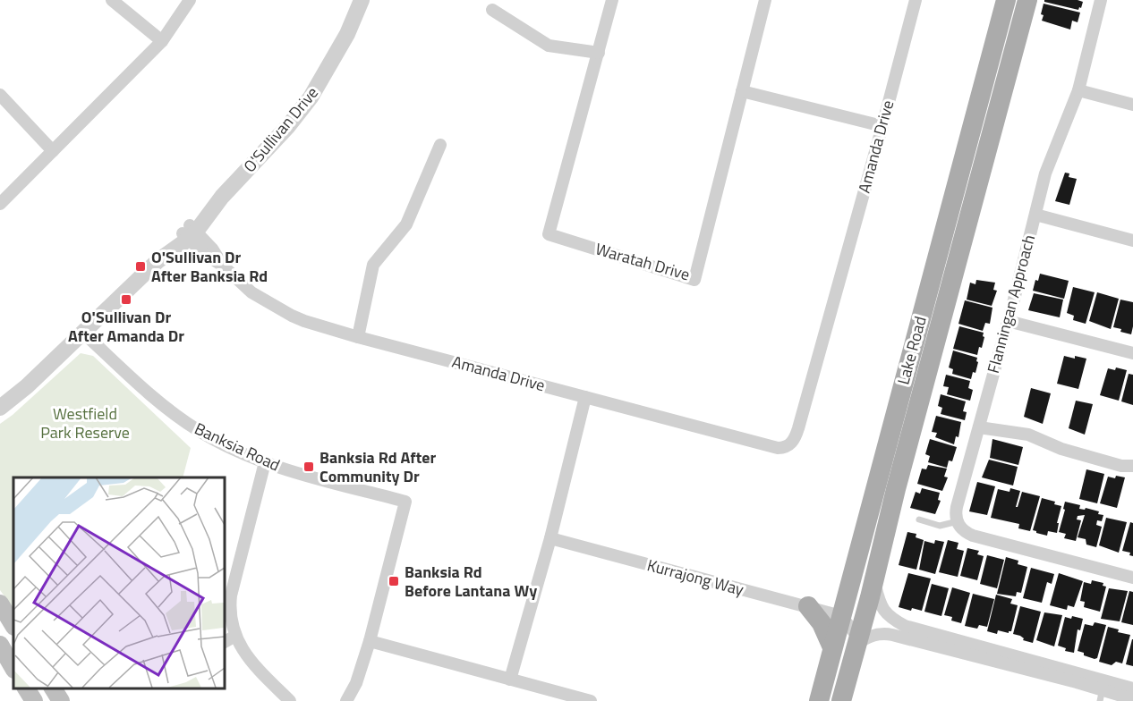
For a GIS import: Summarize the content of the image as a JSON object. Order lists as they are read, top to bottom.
{
  "streets": {
    "main road": ["Lake Road"],
    "street": [
      "O'Sullivan Drive",
      "Amanda Drive",
      "Waratah Drive",
      "Flanningan Approach",
      "Banksia Road",
      "Kurrajong Way"
    ]
  },
  "crossings": [
    ["O'Sullivan Drive", "Amanda Drive"],
    ["O'Sullivan Drive", "Banksia Road"],
    ["Lake Road", "Kurrajong Way"]
  ],
  "parks": ["Westfield Park Reserve"],
  "places": {
    "transit": [
      "O'Sullivan Dr After Banksia Rd",
      "O'Sullivan Dr After Amanda Dr",
      "Banksia Rd After Community Dr",
      "Banksia Rd Before Lantana Wy"
    ]
  }
}
